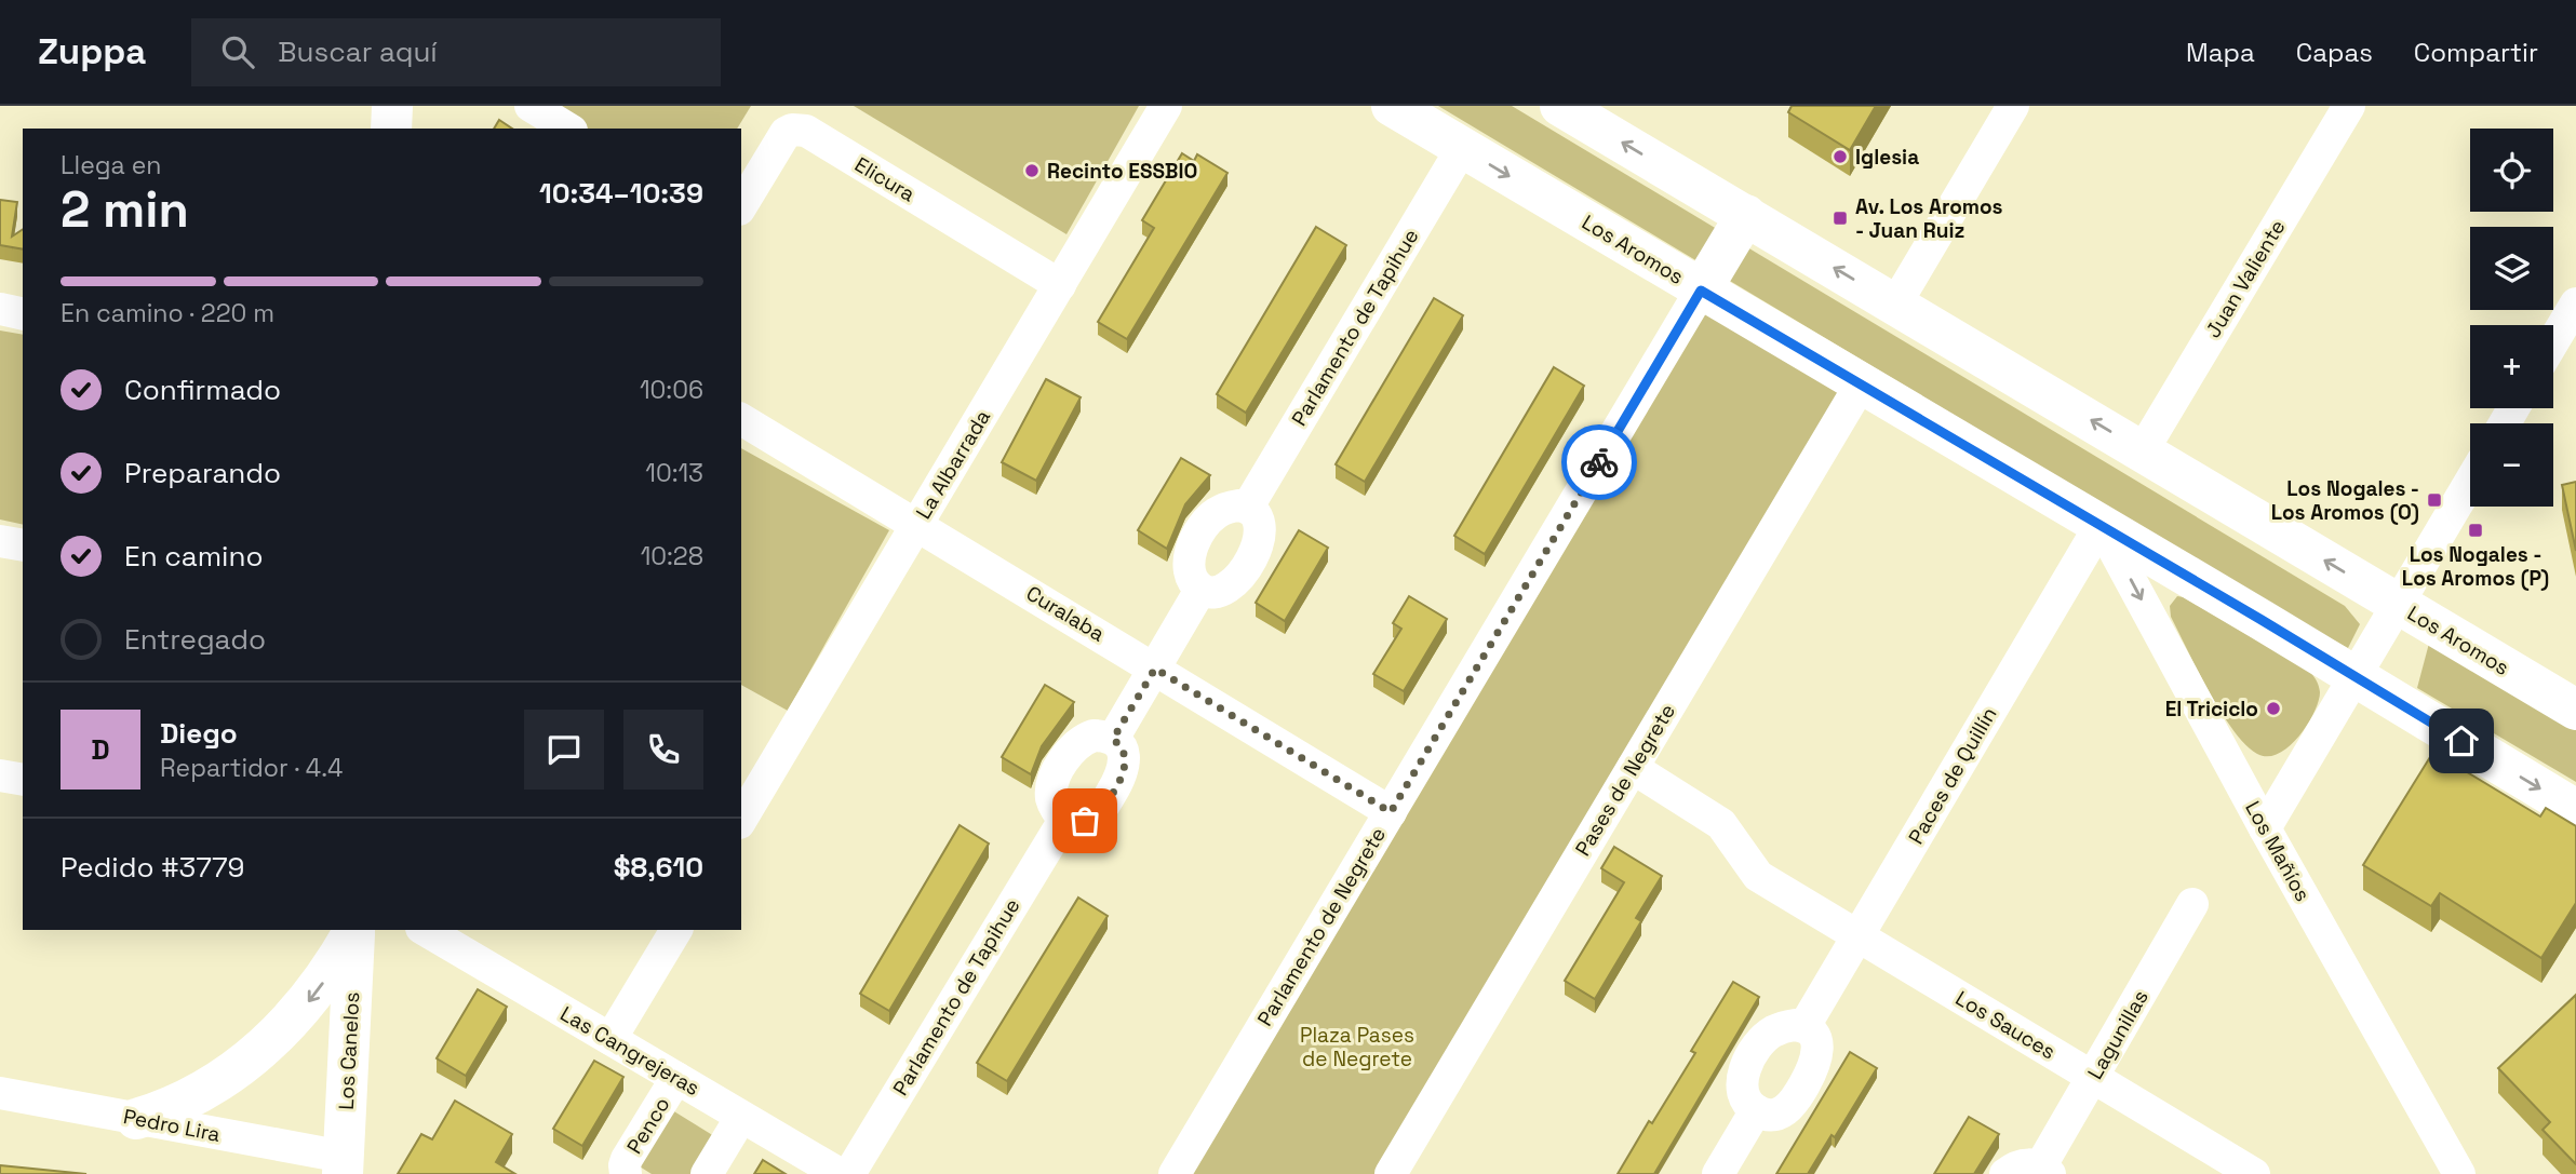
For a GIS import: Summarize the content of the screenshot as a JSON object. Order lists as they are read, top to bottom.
{
  "streets": {
    "main road": ["Los Aromos", "Los Canelos"],
    "street": [
      "Elicura",
      "Juan Valiente",
      "Parlamento de Tapihue",
      "La Albarrada",
      "Curalaba",
      "Paces de Quillín",
      "Pases de Negrete",
      "Los Mañíos",
      "Parlamento de Negrete",
      "Los Sauces",
      "Lagunillas",
      "Las Cangrejeras",
      "Pedro Lira",
      "Penco"
    ]
  },
  "crossings": [
    ["Elicura", "La Albarrada"],
    ["Los Aromos", "Juan Valiente"],
    ["Los Aromos", "Parlamento de Tapihue"],
    ["Los Aromos", "Paces de Quillín"],
    ["Los Aromos", "Pases de Negrete"],
    ["Los Aromos", "Los Mañíos"],
    ["Los Aromos", "Parlamento de Negrete"],
    ["La Albarrada", "Curalaba"],
    ["Curalaba", "Parlamento de Negrete"],
    ["Paces de Quillín", "Los Mañíos"],
    ["Paces de Quillín", "Los Sauces"],
    ["Pases de Negrete", "Los Sauces"],
    ["Los Sauces", "Lagunillas"],
    ["Los Canelos", "Pedro Lira"],
    ["Las Cangrejeras", "Penco"]
  ],
  "one_way": ["Los Mañíos"],
  "parks": ["Plaza Pases de Negrete"],
  "places": {
    "other": ["Iglesia", "Recinto ESSBIO", "El Triciclo"],
    "transit": ["Av. Los Aromos - Juan Ruiz", "Los Nogales - Los Aromos (O)", "Los Nogales - Los Aromos (P)"]
  },
  "page": {
    "header": "Zuppa",
    "search": "Buscar aquí",
    "nav": ["Mapa", "Capas", "Compartir"],
    "map_buttons": ["+", "−"],
    "heading": ["2 min", "Llega en", "10:34–10:39"],
    "panel": [
      "Diego",
      "Repartidor · 4.4",
      "Pedido #3779",
      "$8,610"
    ],
    "bar": "En camino · 220 m",
    "list": [
      ["Confirmado", "10:06"],
      ["Preparando", "10:13"],
      ["En camino", "10:28"],
      "Entregado"
    ],
    "round": "D"
  }
}
